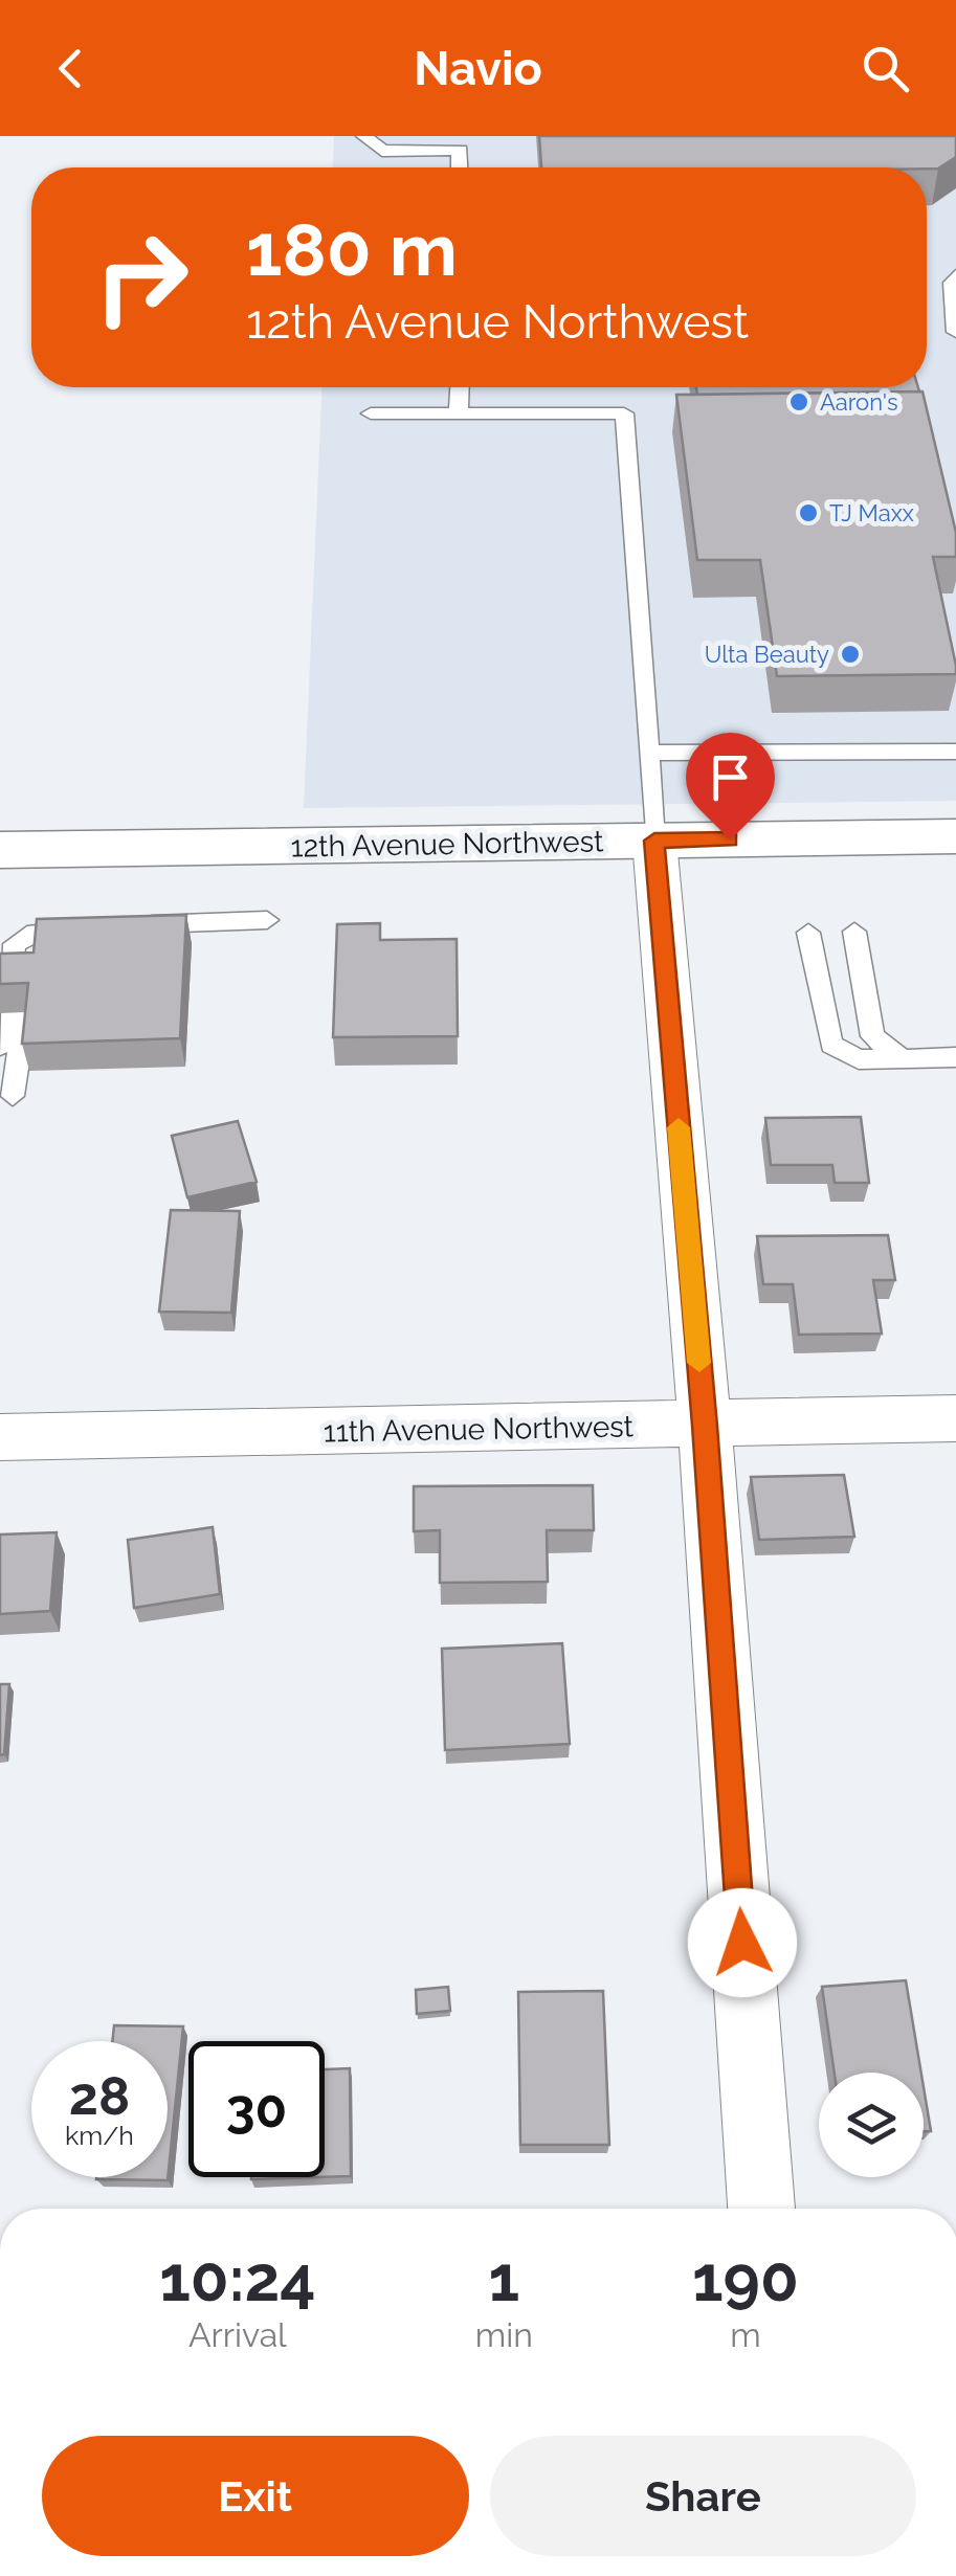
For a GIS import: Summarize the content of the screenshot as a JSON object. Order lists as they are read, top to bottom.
{
  "streets": {
    "main road": ["12th Avenue Northwest"],
    "street": ["11th Avenue Northwest"]
  },
  "places": ["Aaron's", "TJ Maxx", "Ulta Beauty"],
  "page": {
    "header": "Navio",
    "turn": ["180 m", "12th Avenue Northwest"],
    "speed": "28 km/h",
    "limit": "30",
    "eta": [
      "10:24",
      "Arrival",
      "1",
      "min",
      "190",
      "m"
    ],
    "buttons": ["Exit", "Share"]
  }
}
